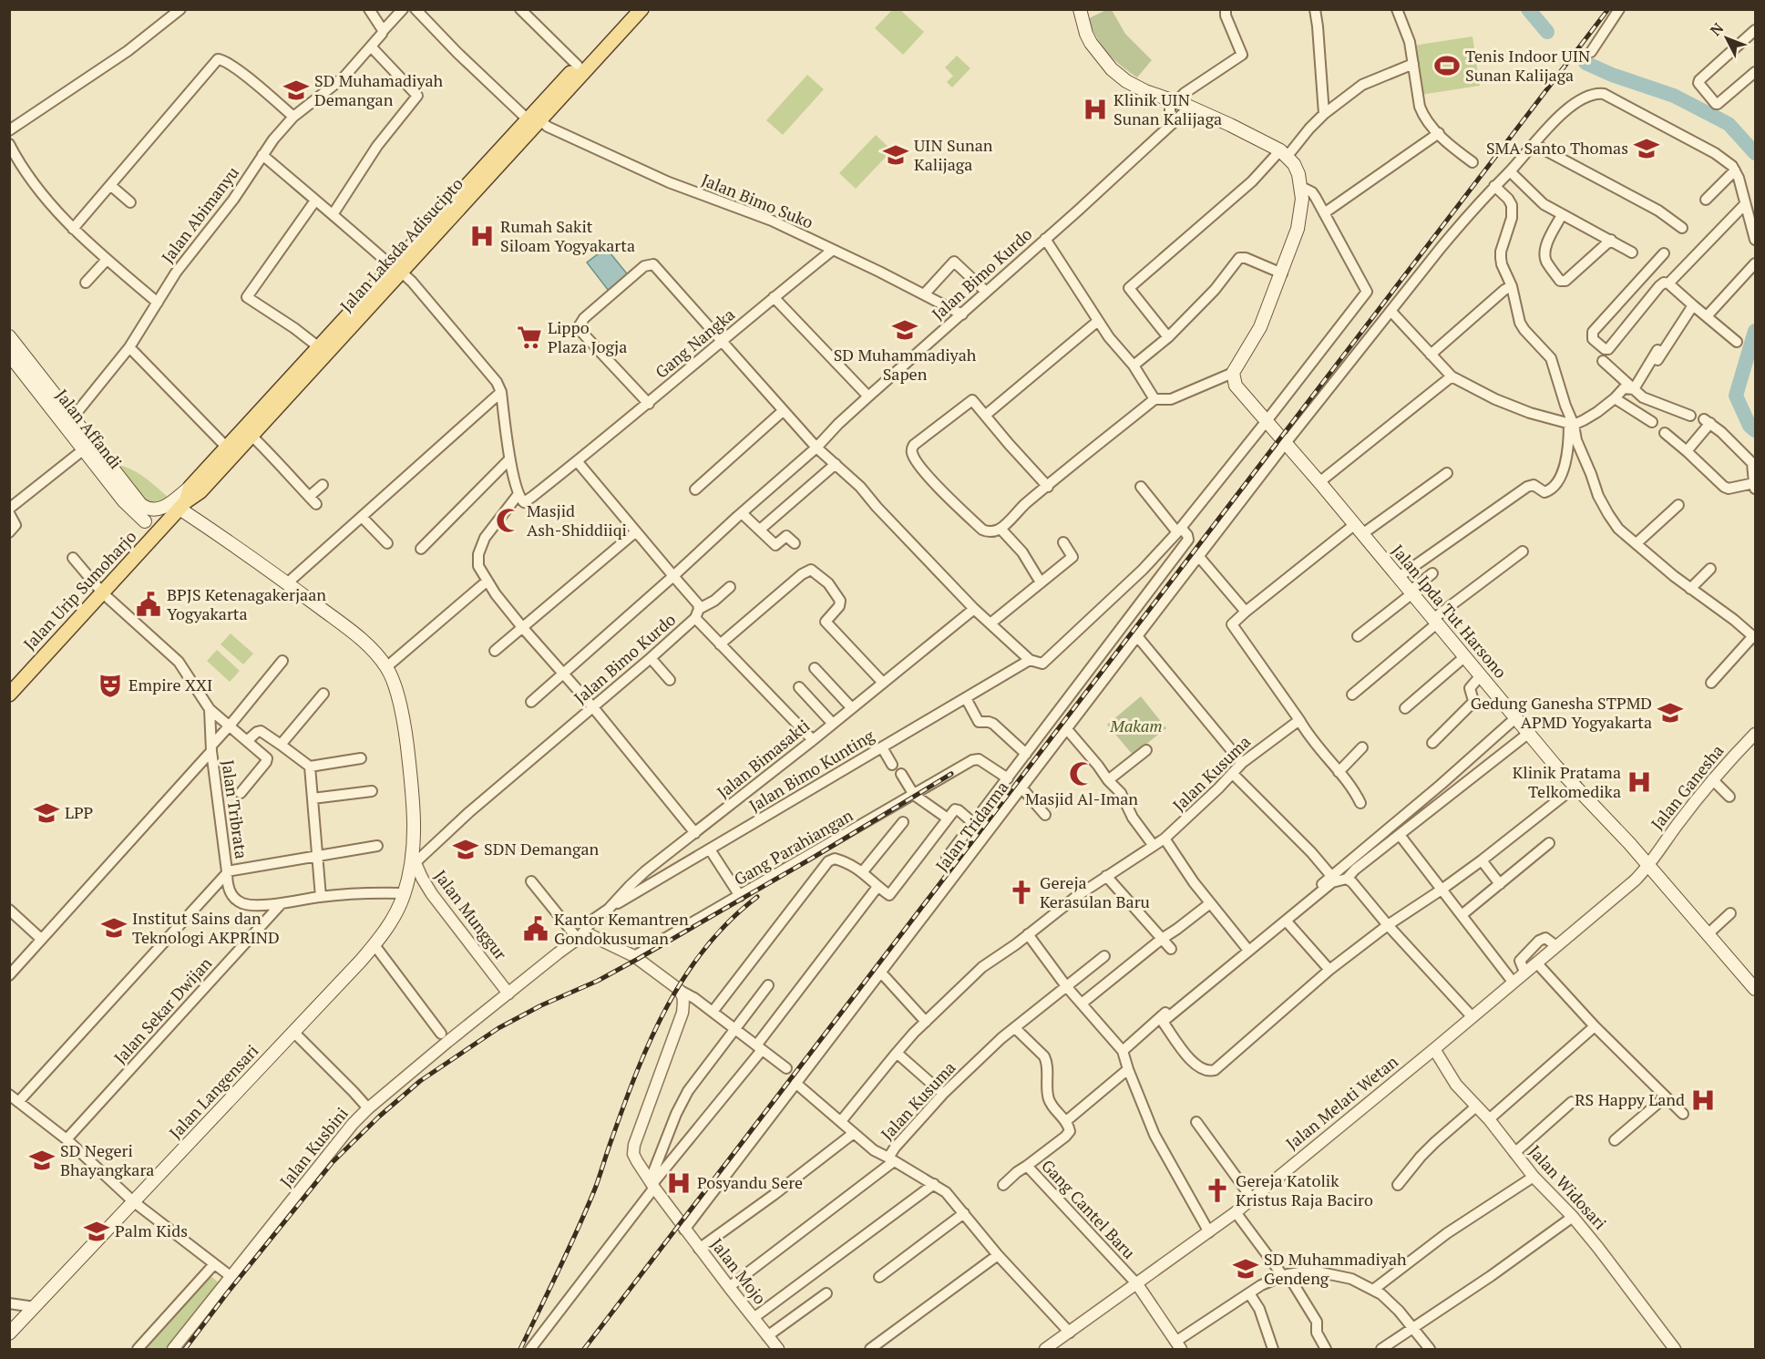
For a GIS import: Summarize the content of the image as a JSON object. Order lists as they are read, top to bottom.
{
  "streets": {
    "main road": [
      "Jalan Laksda Adisucipto",
      "Jalan Affandi",
      "Jalan Urip Sumoharjo",
      "Jalan Ipda Tut Harsono",
      "Jalan Langensari"
    ],
    "street": [
      "Jalan Bimo Suko",
      "Jalan Abimanyu",
      "Jalan Bimo Kurdo",
      "Gang Nangka",
      "Jalan Bimasakti",
      "Jalan Bimo Kunting",
      "Jalan Kusuma",
      "Jalan Ganesha",
      "Jalan Tribrata",
      "Jalan Tridarma",
      "Gang Parahiangan",
      "Jalan Munggur",
      "Jalan Sekar Dwijan",
      "Jalan Melati Wetan",
      "Jalan Kusbini",
      "Jalan Widosari",
      "Gang Cantel Baru",
      "Jalan Mojo"
    ]
  },
  "crossings": [
    ["Jalan Bimo Suko", "Jalan Laksda Adisucipto"],
    ["Jalan Bimo Suko", "Jalan Bimo Kurdo"],
    ["Jalan Bimo Suko", "Gang Nangka"],
    ["Jalan Abimanyu", "Jalan Affandi"],
    ["Jalan Laksda Adisucipto", "Jalan Urip Sumoharjo"],
    ["Jalan Bimo Kurdo", "Jalan Munggur"],
    ["Jalan Bimo Kurdo", "Jalan Langensari"],
    ["Jalan Ipda Tut Harsono", "Jalan Ganesha"],
    ["Jalan Ipda Tut Harsono", "Jalan Tridarma"],
    ["Jalan Ipda Tut Harsono", "Jalan Melati Wetan"],
    ["Jalan Bimasakti", "Jalan Bimo Kunting"],
    ["Jalan Kusuma", "Jalan Melati Wetan"],
    ["Jalan Ganesha", "Jalan Melati Wetan"],
    ["Jalan Tribrata", "Jalan Sekar Dwijan"],
    ["Jalan Tribrata", "Jalan Langensari"],
    ["Jalan Tridarma", "Jalan Mojo"],
    ["Jalan Munggur", "Jalan Langensari"],
    ["Jalan Munggur", "Jalan Kusbini"],
    ["Jalan Melati Wetan", "Jalan Widosari"],
    ["Jalan Melati Wetan", "Gang Cantel Baru"]
  ],
  "parks": ["Makam"],
  "places": {
    "sports": ["Tenis Indoor UIN Sunan Kalijaga"],
    "school or university": [
      "SD Muhamadiyah Demangan",
      "SMA Santo Thomas",
      "UIN Sunan Kalijaga",
      "SD Muhammadiyah Sapen",
      "Gedung Ganesha STPMD APMD Yogyakarta",
      "LPP",
      "SDN Demangan",
      "Institut Sains dan Teknologi AKPRIND",
      "SD Negeri Bhayangkara",
      "Palm Kids",
      "SD Muhammadiyah Gendeng"
    ],
    "hospital": [
      "Klinik UIN Sunan Kalijaga",
      "Rumah Sakit Siloam Yogyakarta",
      "Klinik Pratama Telkomedika",
      "RS Happy Land",
      "Posyandu Sere"
    ],
    "supermarket": ["Lippo Plaza Jogja"],
    "mosque": ["Masjid Ash-Shiddiiqi", "Masjid Al-Iman"],
    "public building": ["BPJS Ketenagakerjaan Yogyakarta", "Kantor Kemantren Gondokusuman"],
    "theatre": ["Empire XXI"],
    "church": ["Gereja Kerasulan Baru", "Gereja Katolik Kristus Raja Baciro"]
  },
  "north": "top left"
}
